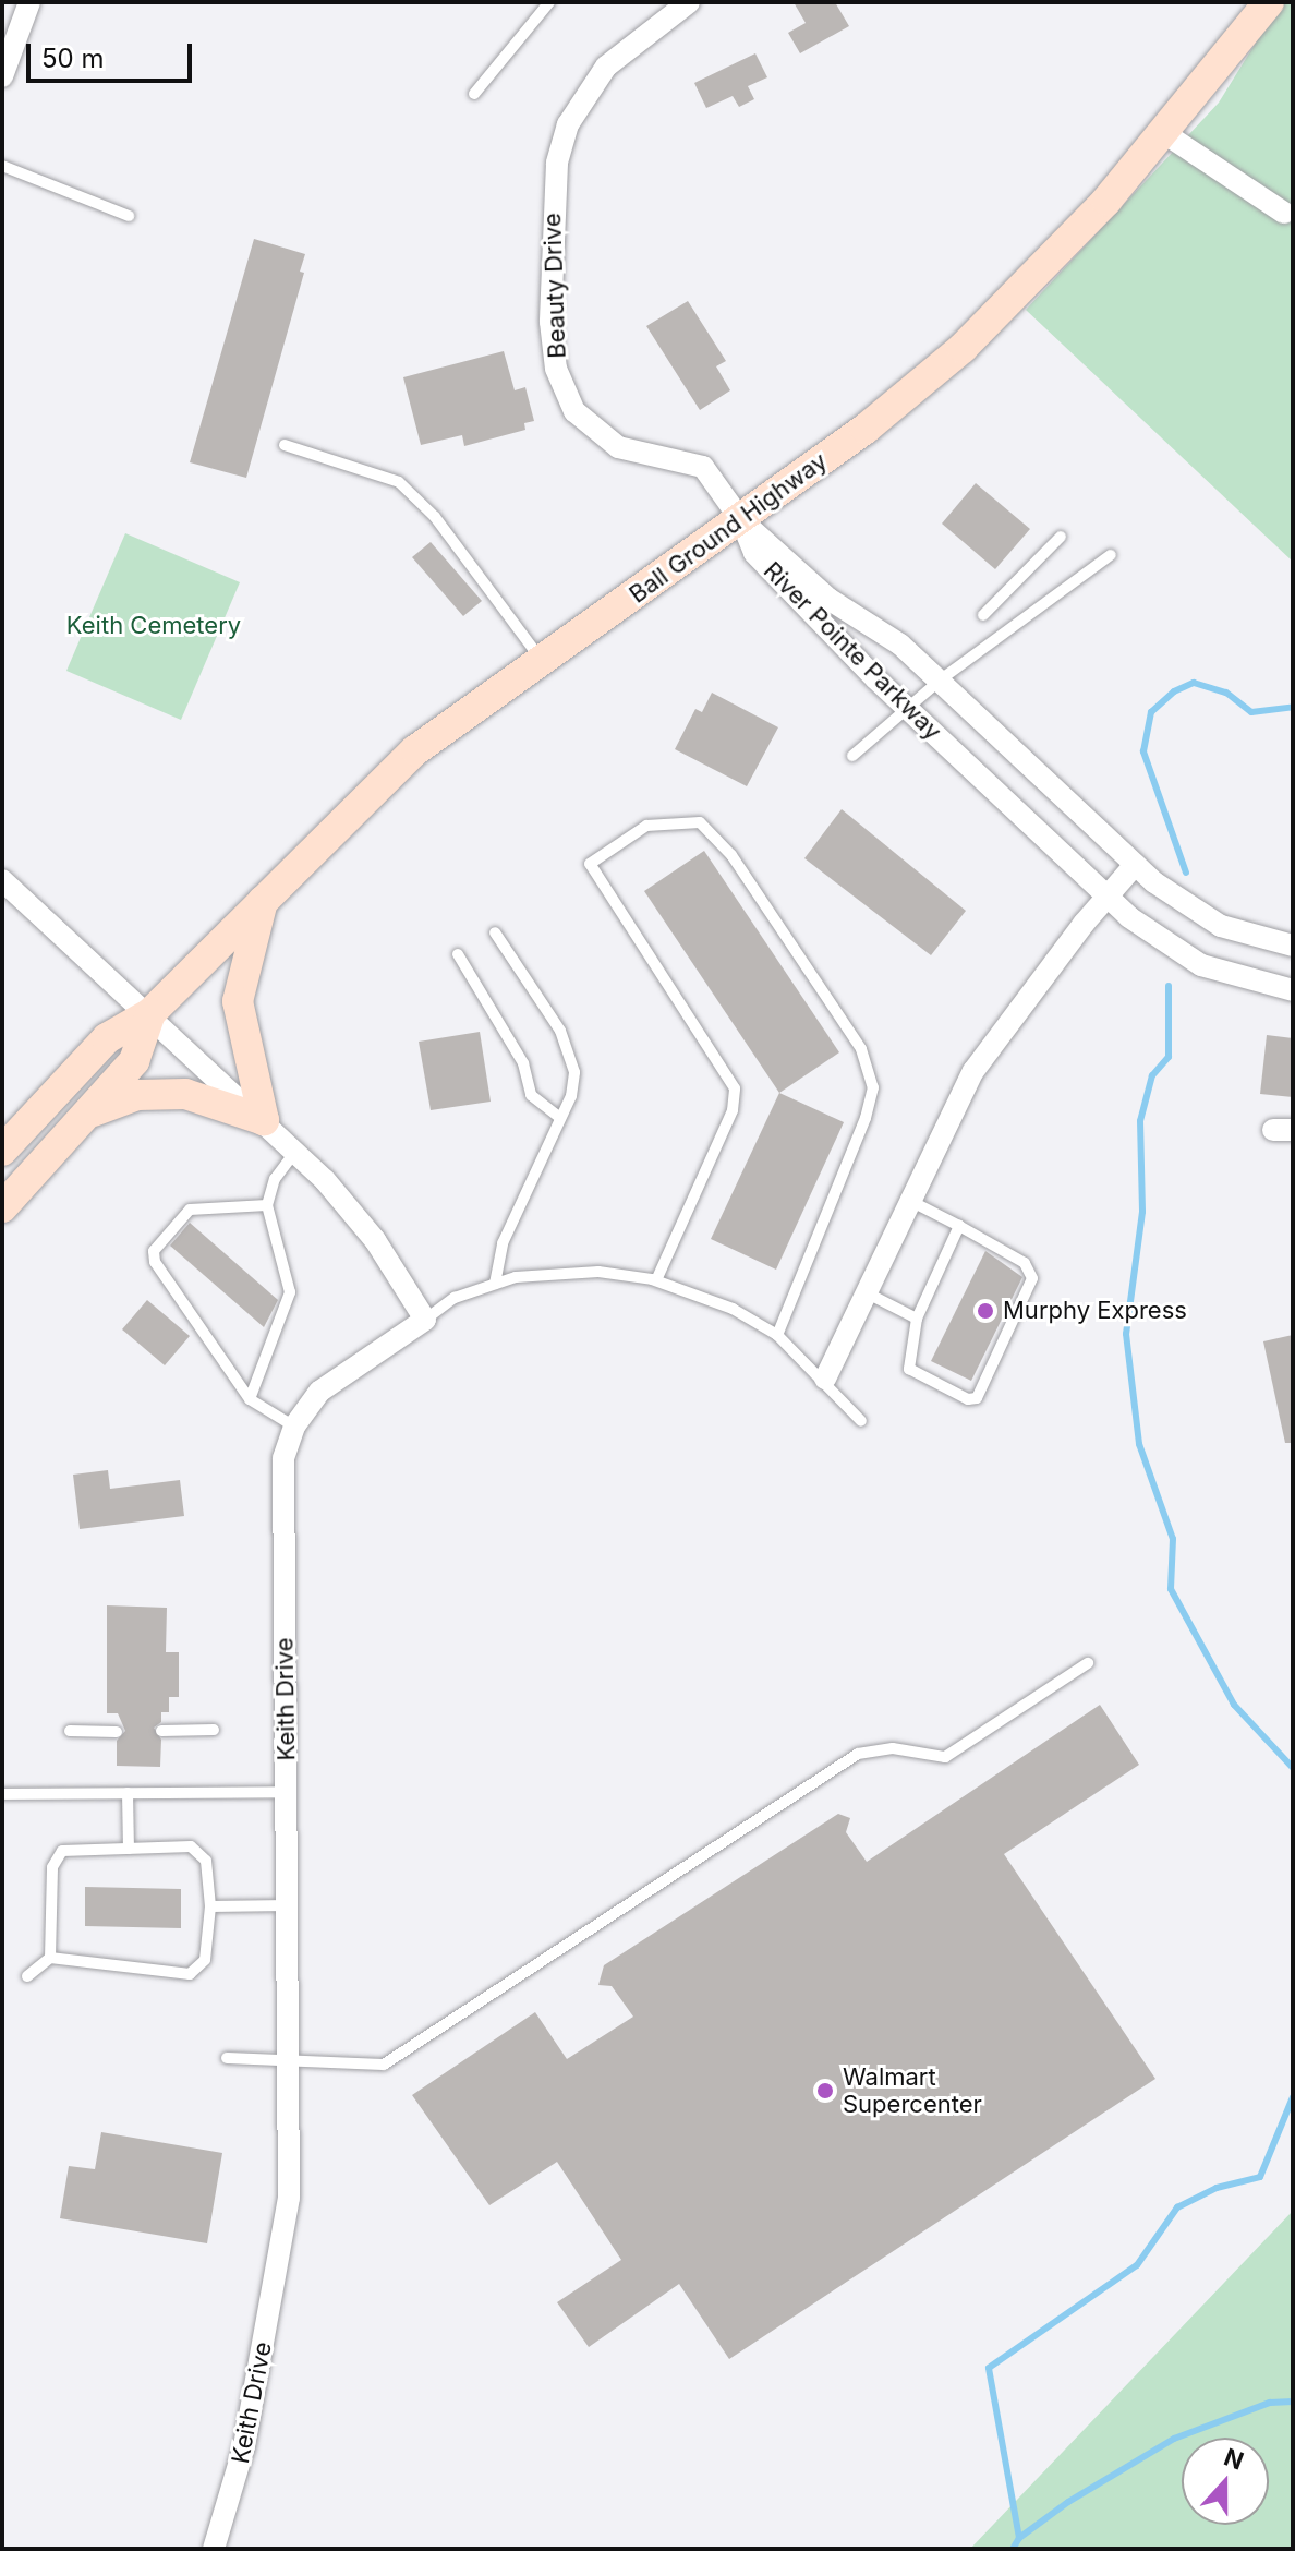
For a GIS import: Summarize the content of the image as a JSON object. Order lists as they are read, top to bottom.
{
  "streets": {
    "main road": ["Ball Ground Highway"],
    "street": ["Beauty Drive", "River Pointe Parkway", "Keith Drive"]
  },
  "crossings": [
    ["Beauty Drive", "Ball Ground Highway"],
    ["Beauty Drive", "River Pointe Parkway"],
    ["Ball Ground Highway", "River Pointe Parkway"]
  ],
  "parks": ["Keith Cemetery"],
  "places": ["Murphy Express", "Walmart Supercenter"],
  "scale_bar": "50 m",
  "north": "top"
}
